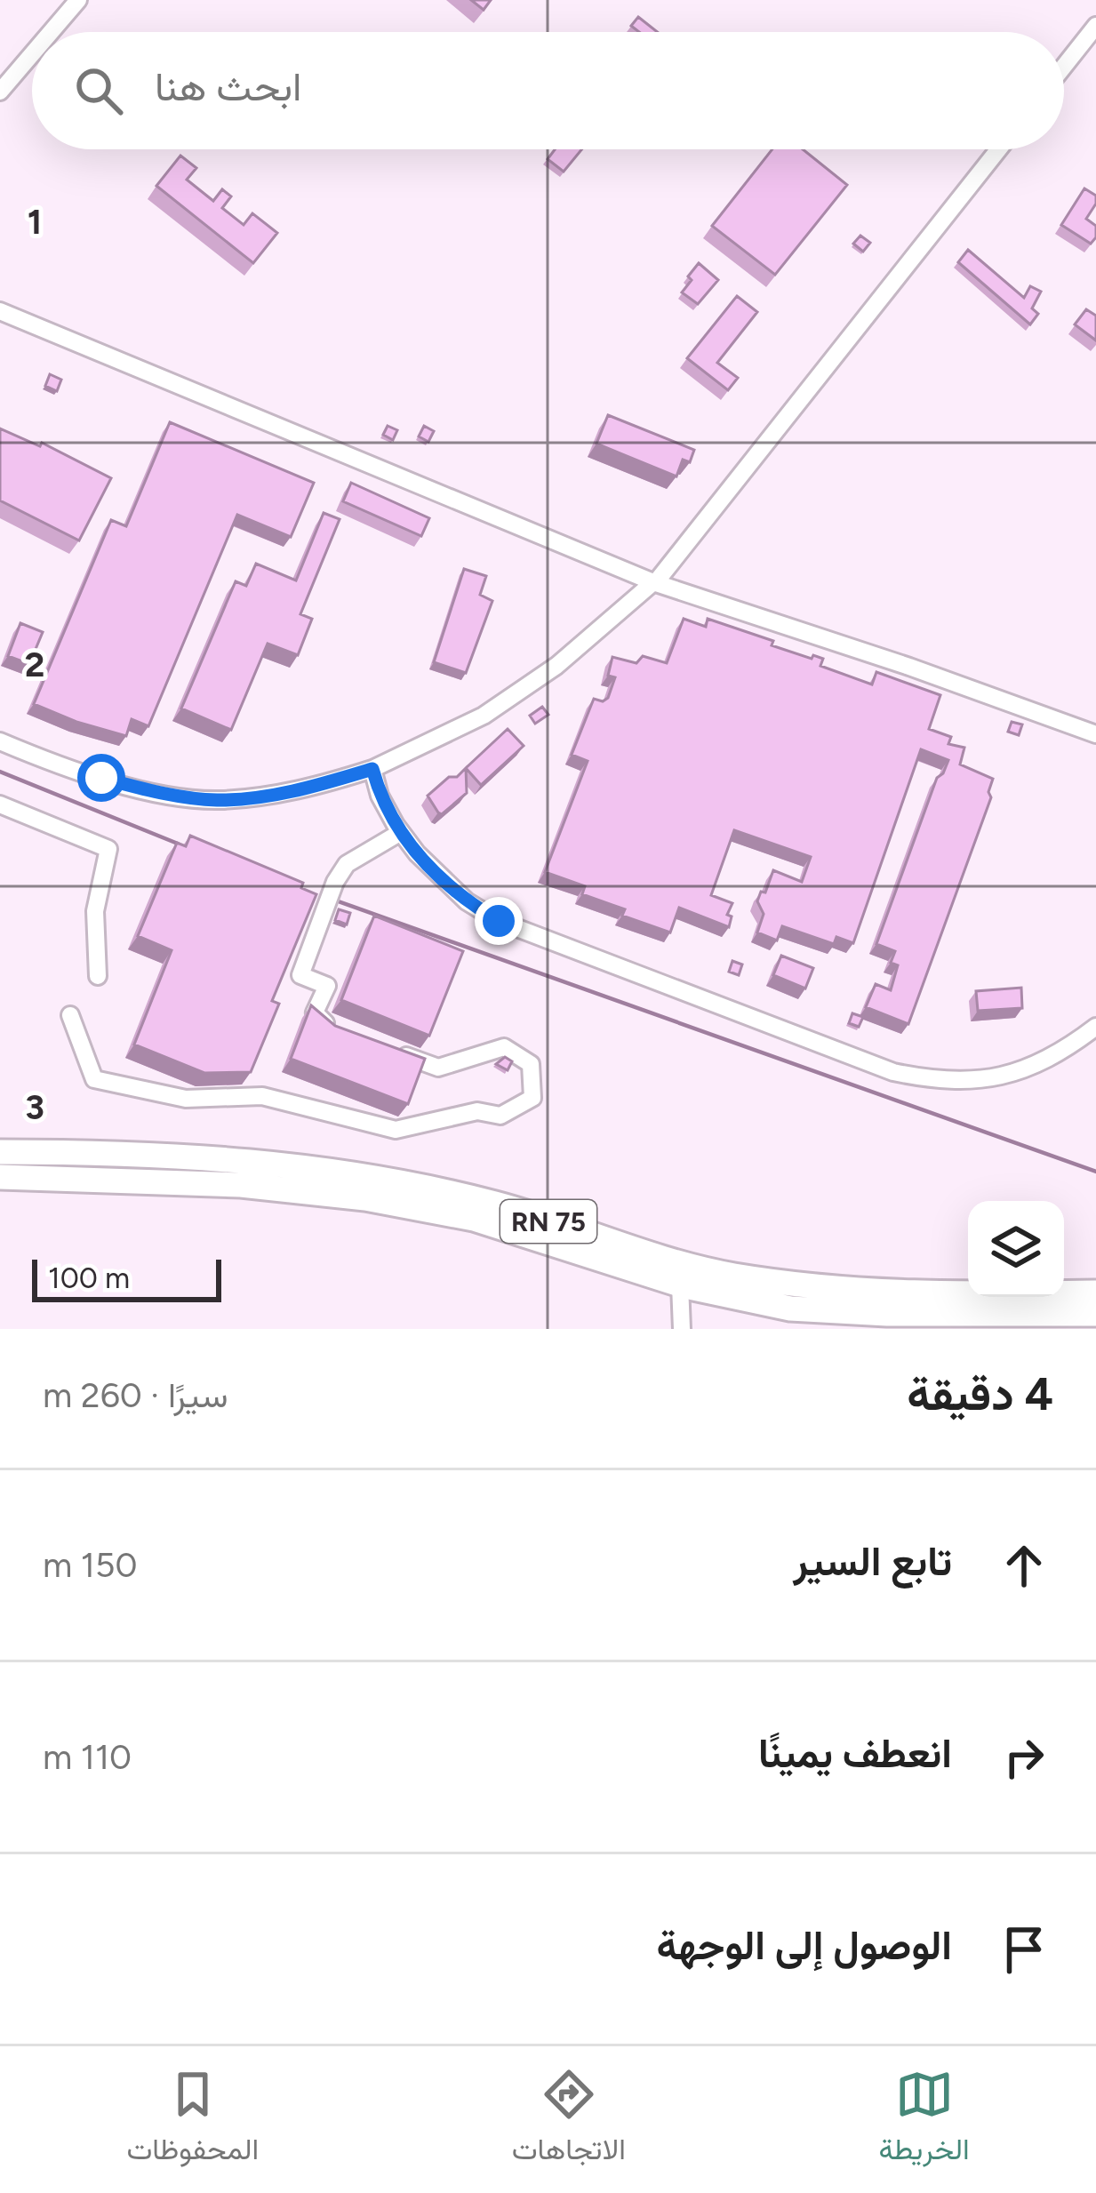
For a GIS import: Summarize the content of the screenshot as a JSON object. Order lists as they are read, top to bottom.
{
  "streets": {
    "highway": ["RN 75"]
  },
  "scale_bar": "100 m",
  "page": {
    "search": "ابحث هنا",
    "scale": "100 m",
    "heading": ["4 دقيقة", "سيرًا · 260 m"],
    "list": [
      ["تابع السير", "150 m"],
      ["انعطف يمينًا", "110 m"],
      "الوصول إلى الوجهة"
    ],
    "nav": ["الخريطة", "الاتجاهات", "المحفوظات"]
  },
  "grid": {
    "rows": ["1", "2", "3"]
  }
}
